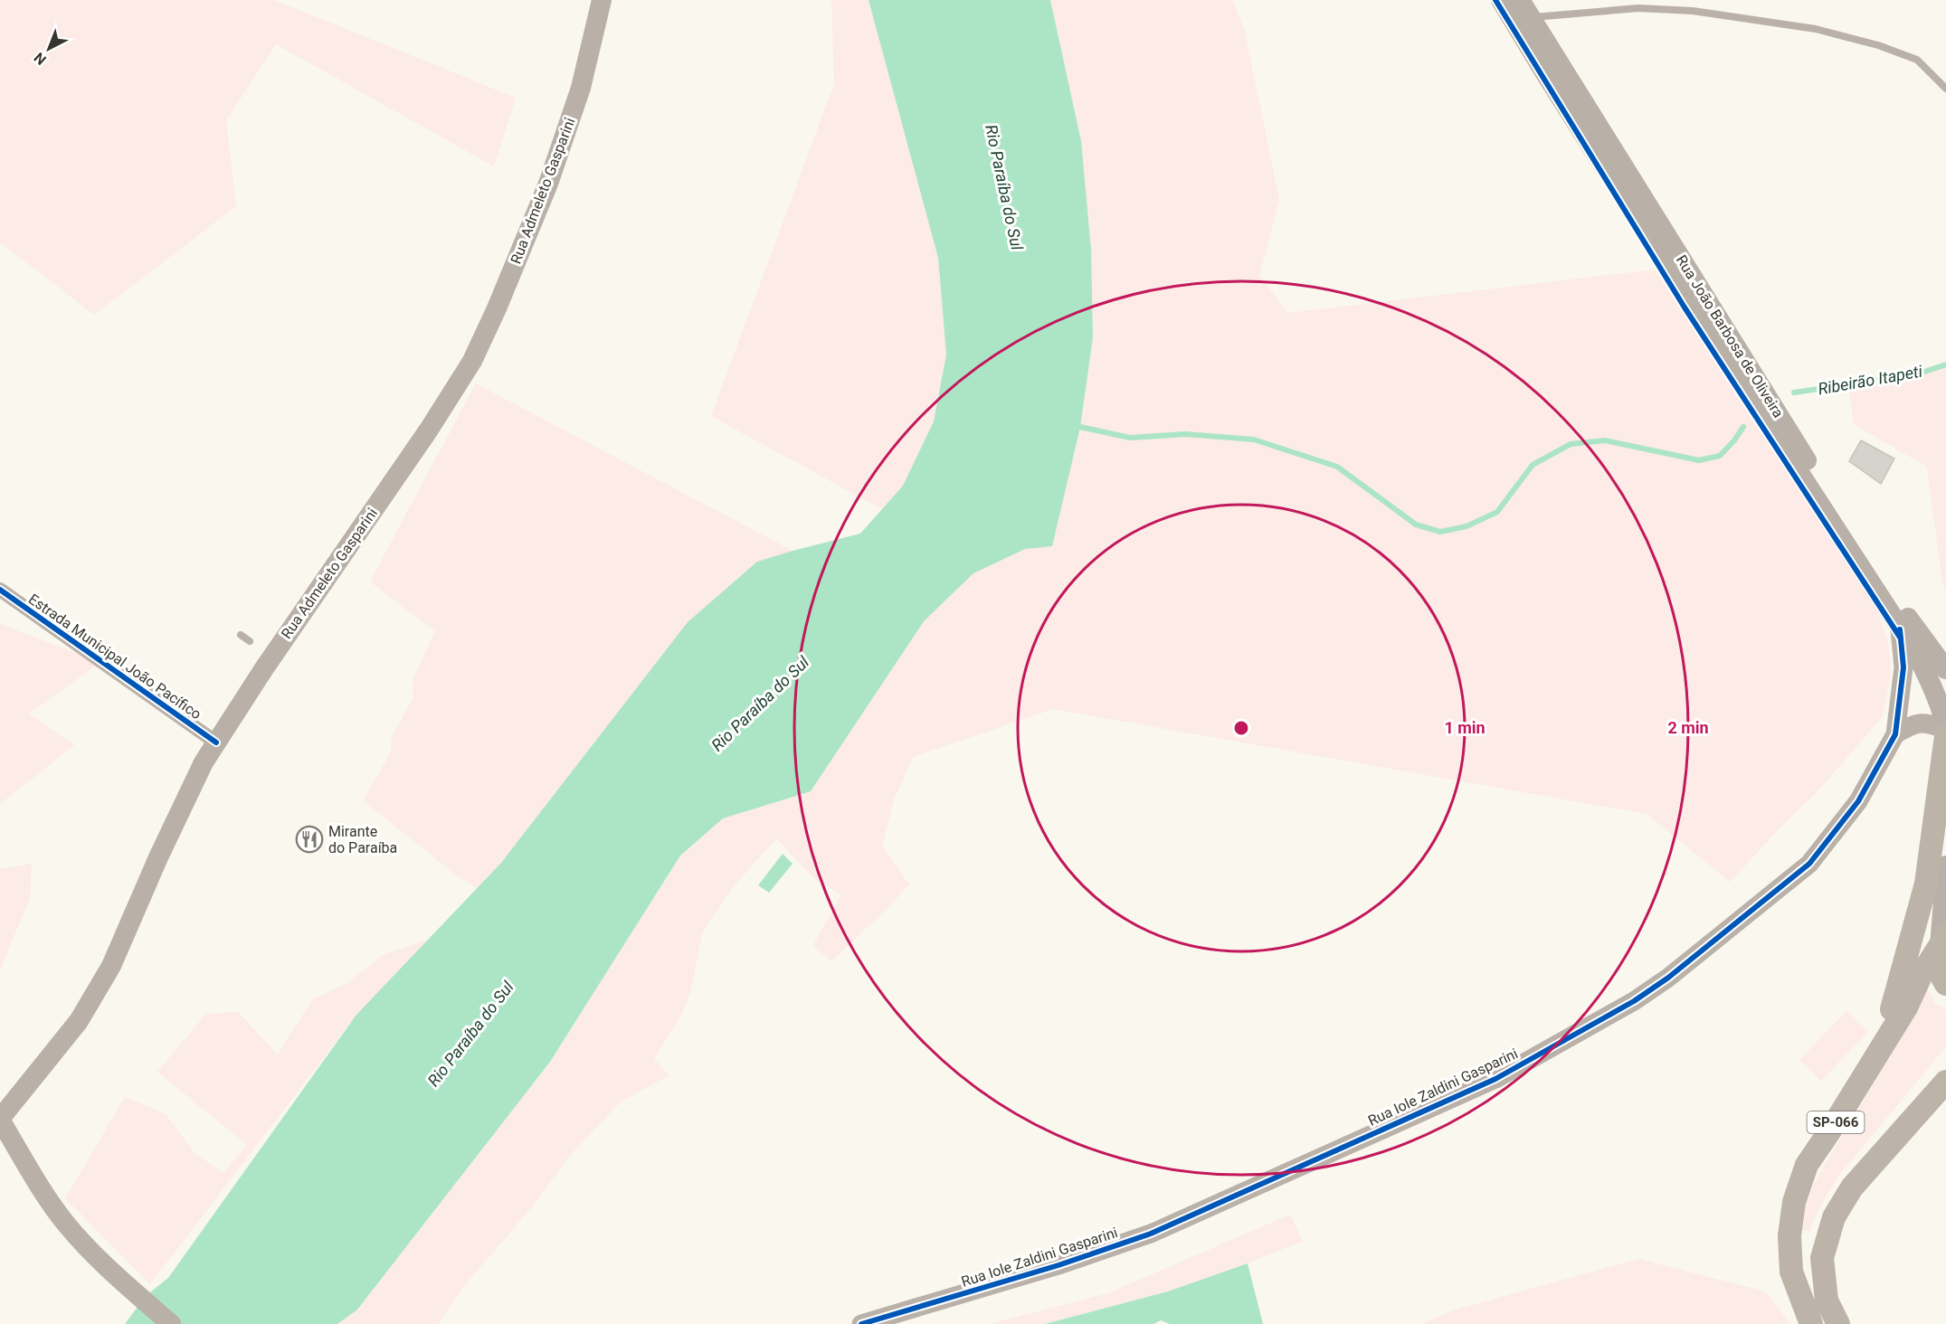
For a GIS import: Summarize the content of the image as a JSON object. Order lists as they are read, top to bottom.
{
  "streets": {
    "main road": ["Rua Admeleto Gasparini", "Rua João Barbosa de Oliveira", "SP-066"],
    "street": ["Estrada Municipal João Pacífico", "Rua Iole Zaldini Gasparini"]
  },
  "crossings": [
    ["Rua Admeleto Gasparini", "Estrada Municipal João Pacífico"],
    ["Rua João Barbosa de Oliveira", "Rua Iole Zaldini Gasparini"]
  ],
  "water": ["Rio Paraíba do Sul", "Ribeirão Itapeti"],
  "places": {
    "restaurant": ["Mirante do Paraíba"]
  },
  "north": "bottom left",
  "rings": ["1 min", "2 min"]
}
